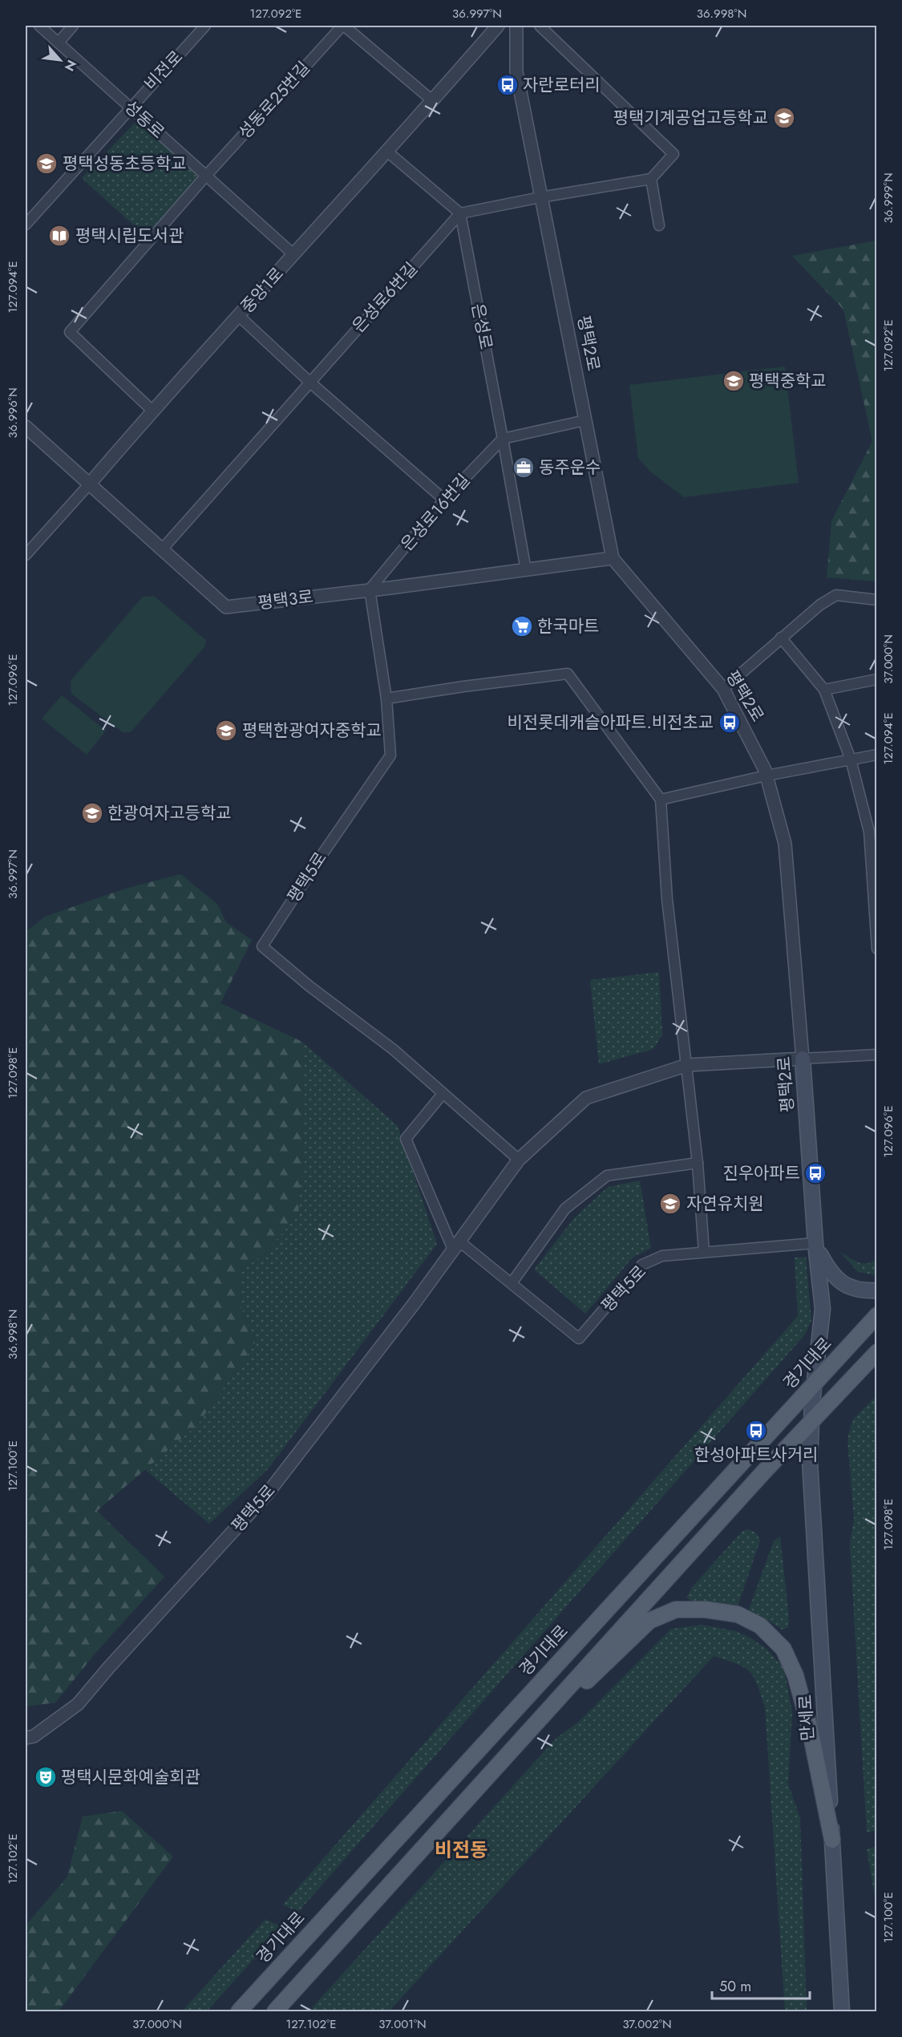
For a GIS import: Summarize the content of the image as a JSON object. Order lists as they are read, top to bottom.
{
  "streets": {
    "main road": ["평택2로", "경기대로", "만세로"],
    "street": [
      "비전로",
      "성동로25번길",
      "성동로",
      "중앙1로",
      "은성로6번길",
      "은성로",
      "은성로16번길",
      "평택3로",
      "평택5로"
    ]
  },
  "crossings": [
    ["비전로", "성동로"],
    ["성동로25번길", "성동로"],
    ["성동로25번길", "중앙1로"],
    ["성동로", "중앙1로"],
    ["중앙1로", "평택3로"],
    ["은성로6번길", "은성로"],
    ["은성로6번길", "평택3로"],
    ["은성로", "은성로16번길"],
    ["은성로", "평택3로"],
    ["평택2로", "평택3로"],
    ["평택2로", "평택5로"],
    ["평택2로", "경기대로"],
    ["평택2로", "만세로"],
    ["은성로16번길", "평택3로"],
    ["은성로16번길", "평택5로"],
    ["평택3로", "평택5로"]
  ],
  "districts": ["비전동"],
  "places": {
    "bus stop": [
      "자란로터리",
      "비전롯데캐슬아파트.비전초교",
      "진우아파트",
      "한성아파트사거리"
    ],
    "school or university": [
      "평택기계공업고등학교",
      "평택성동초등학교",
      "평택중학교",
      "평택한광여자중학교",
      "한광여자고등학교",
      "자연유치원"
    ],
    "library": ["평택시립도서관"],
    "office": ["동주운수"],
    "supermarket": ["한국마트"],
    "theatre": ["평택시문화예술회관"]
  },
  "scale_bar": "50 m",
  "north": "bottom right",
  "coordinates": [
    "127.092°E",
    "36.997°N",
    "36.998°N",
    "36.999°N",
    "127.094°E",
    "36.996°N",
    "37.000°N",
    "127.096°E",
    "127.098°E",
    "127.100°E",
    "127.102°E",
    "37.001°N",
    "37.002°N"
  ]
}
